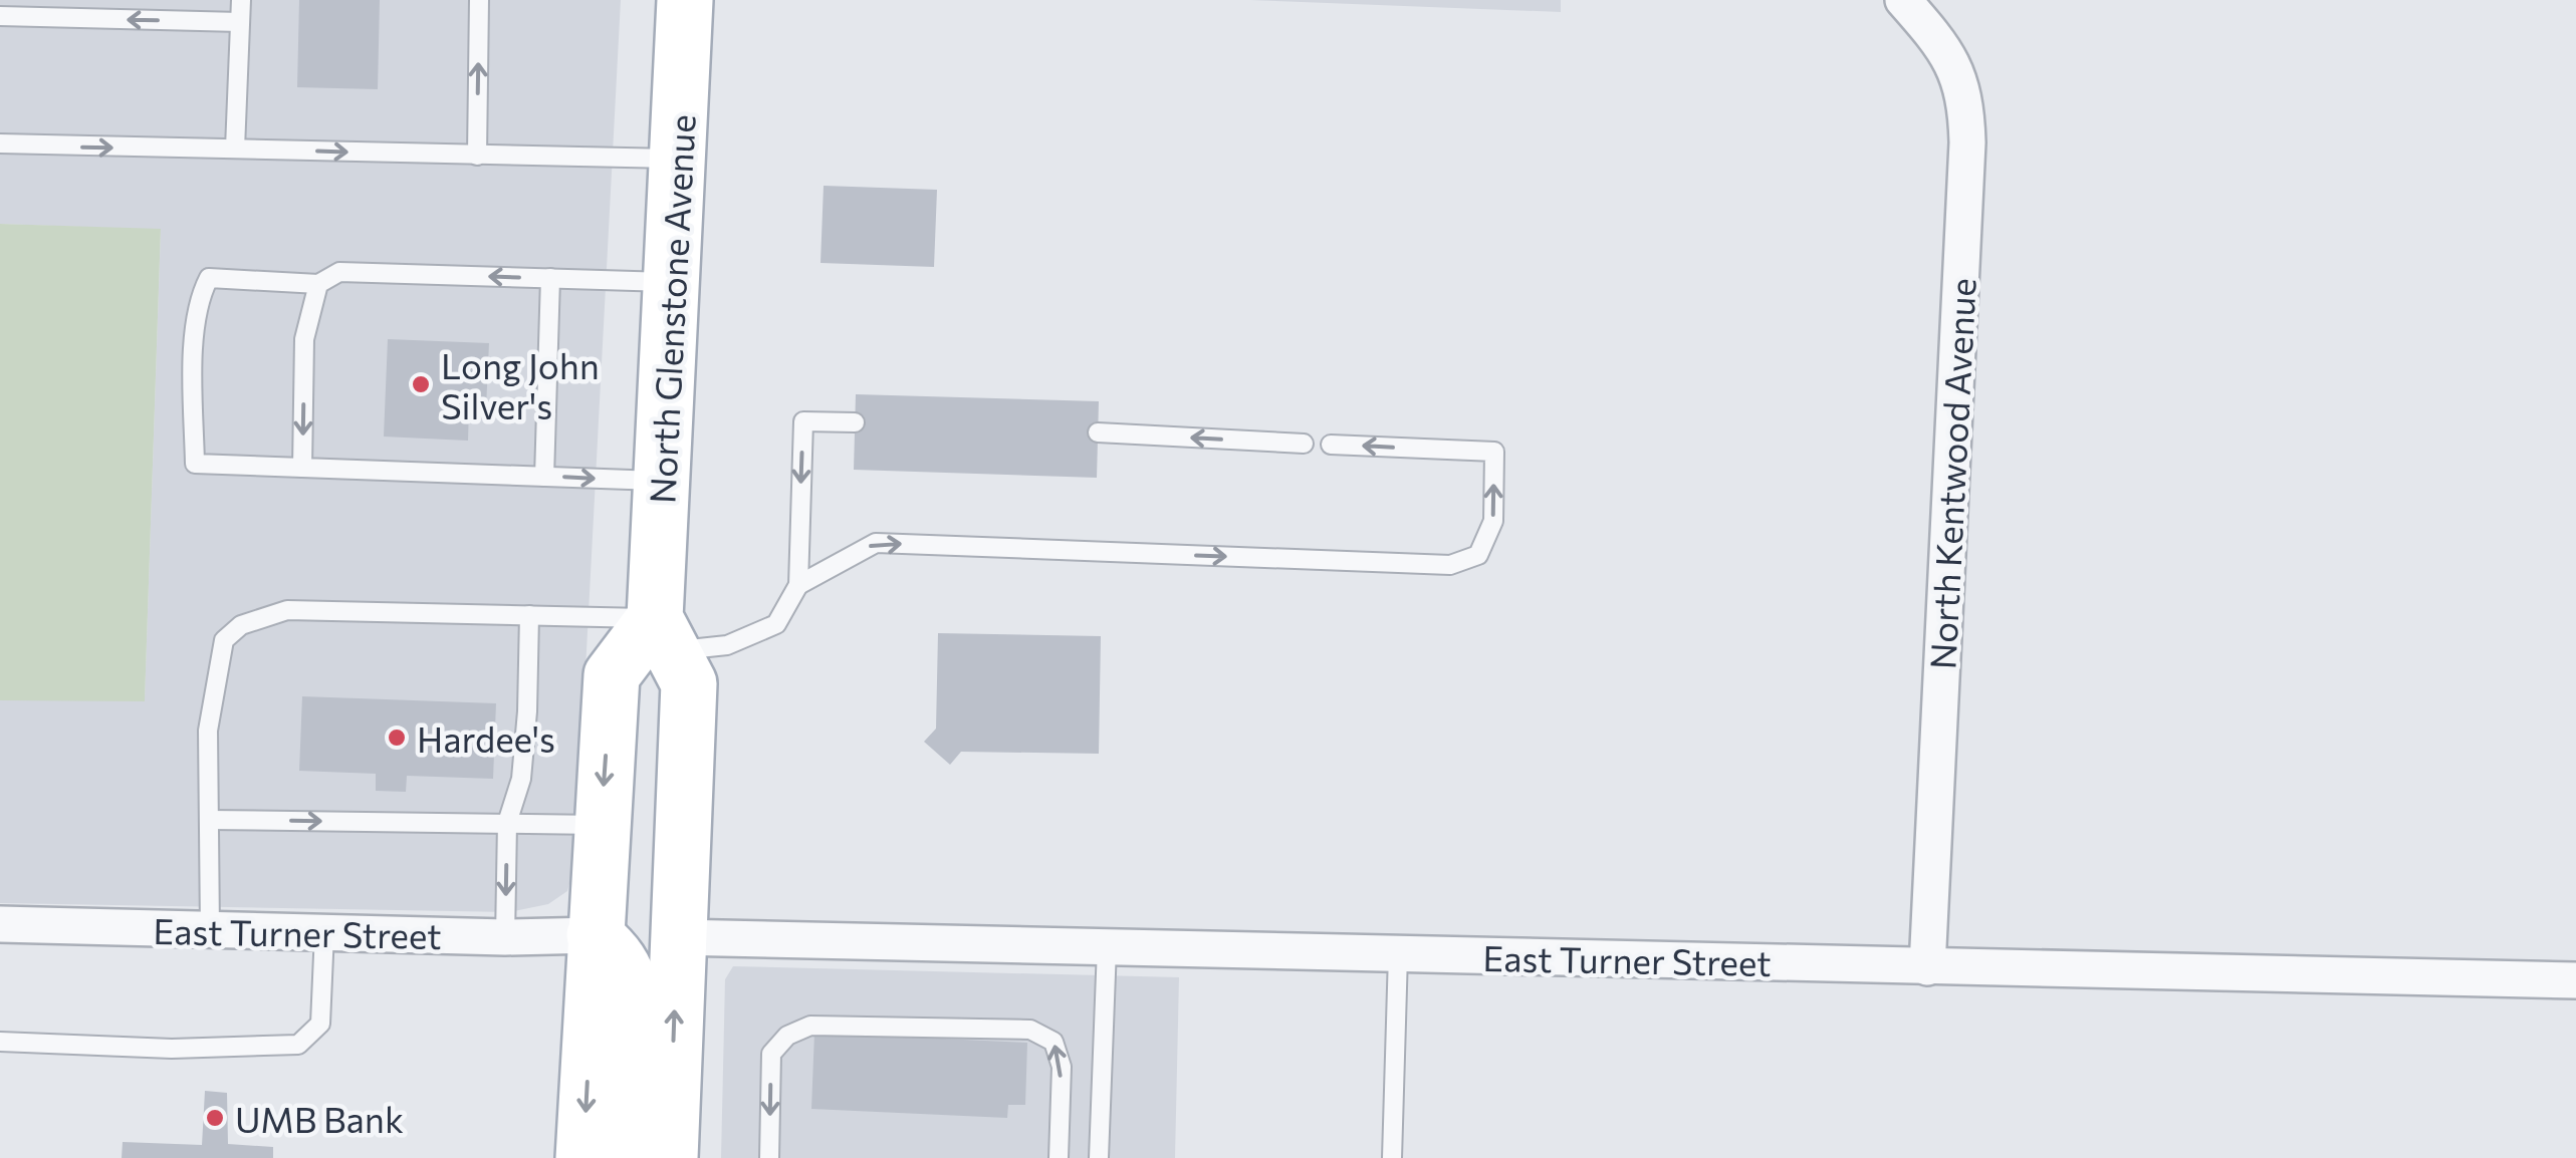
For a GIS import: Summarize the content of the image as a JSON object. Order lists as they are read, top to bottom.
{
  "streets": {
    "main road": ["North Glenstone Avenue"],
    "street": ["North Kentwood Avenue", "East Turner Street"]
  },
  "crossings": [
    ["North Glenstone Avenue", "East Turner Street"],
    ["North Kentwood Avenue", "East Turner Street"]
  ],
  "places": ["Long John Silver's", "Hardee's", "UMB Bank"]
}
